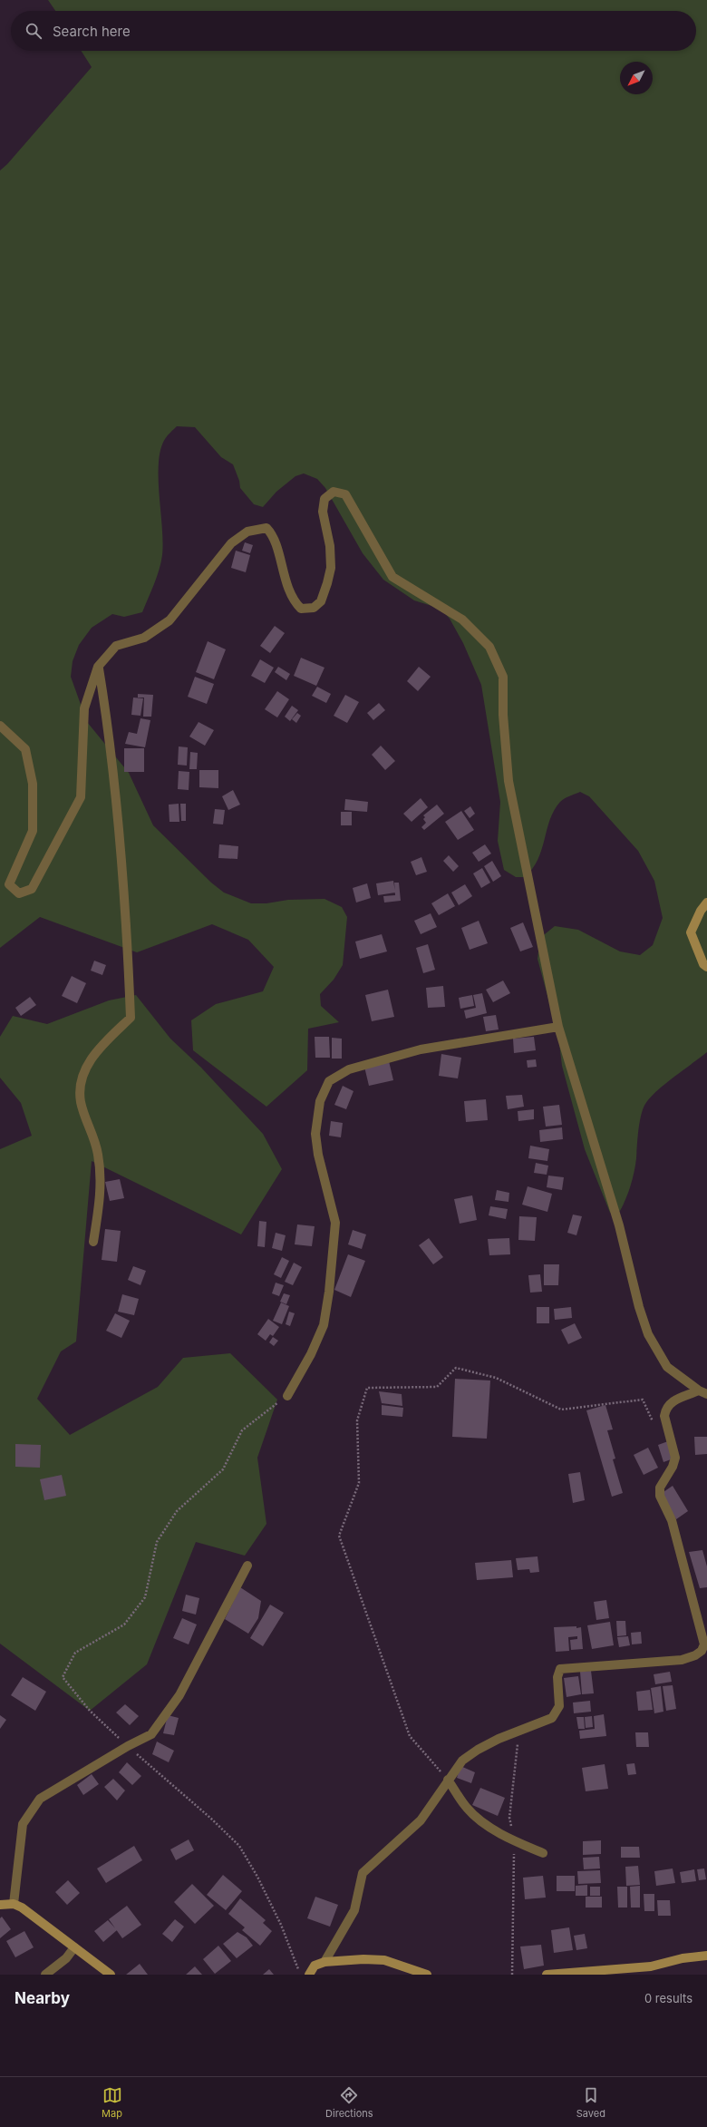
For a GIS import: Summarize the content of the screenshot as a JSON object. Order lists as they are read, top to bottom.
{
  "north": "bottom left",
  "page": {
    "search": "Search here",
    "heading": ["Nearby", "0 results"],
    "nav": ["Map", "Directions", "Saved"]
  }
}
